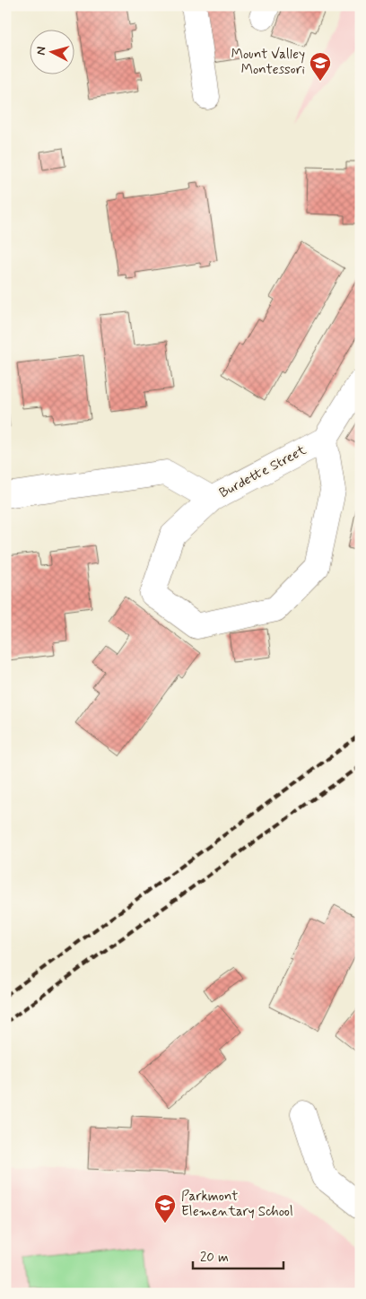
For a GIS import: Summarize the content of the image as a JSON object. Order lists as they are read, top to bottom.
{
  "streets": {
    "street": ["Burdette Street"]
  },
  "places": {
    "school or university": ["Mount Valley Montessori", "Parkmont Elementary School"]
  },
  "scale_bar": "20 m",
  "north": "left"
}
